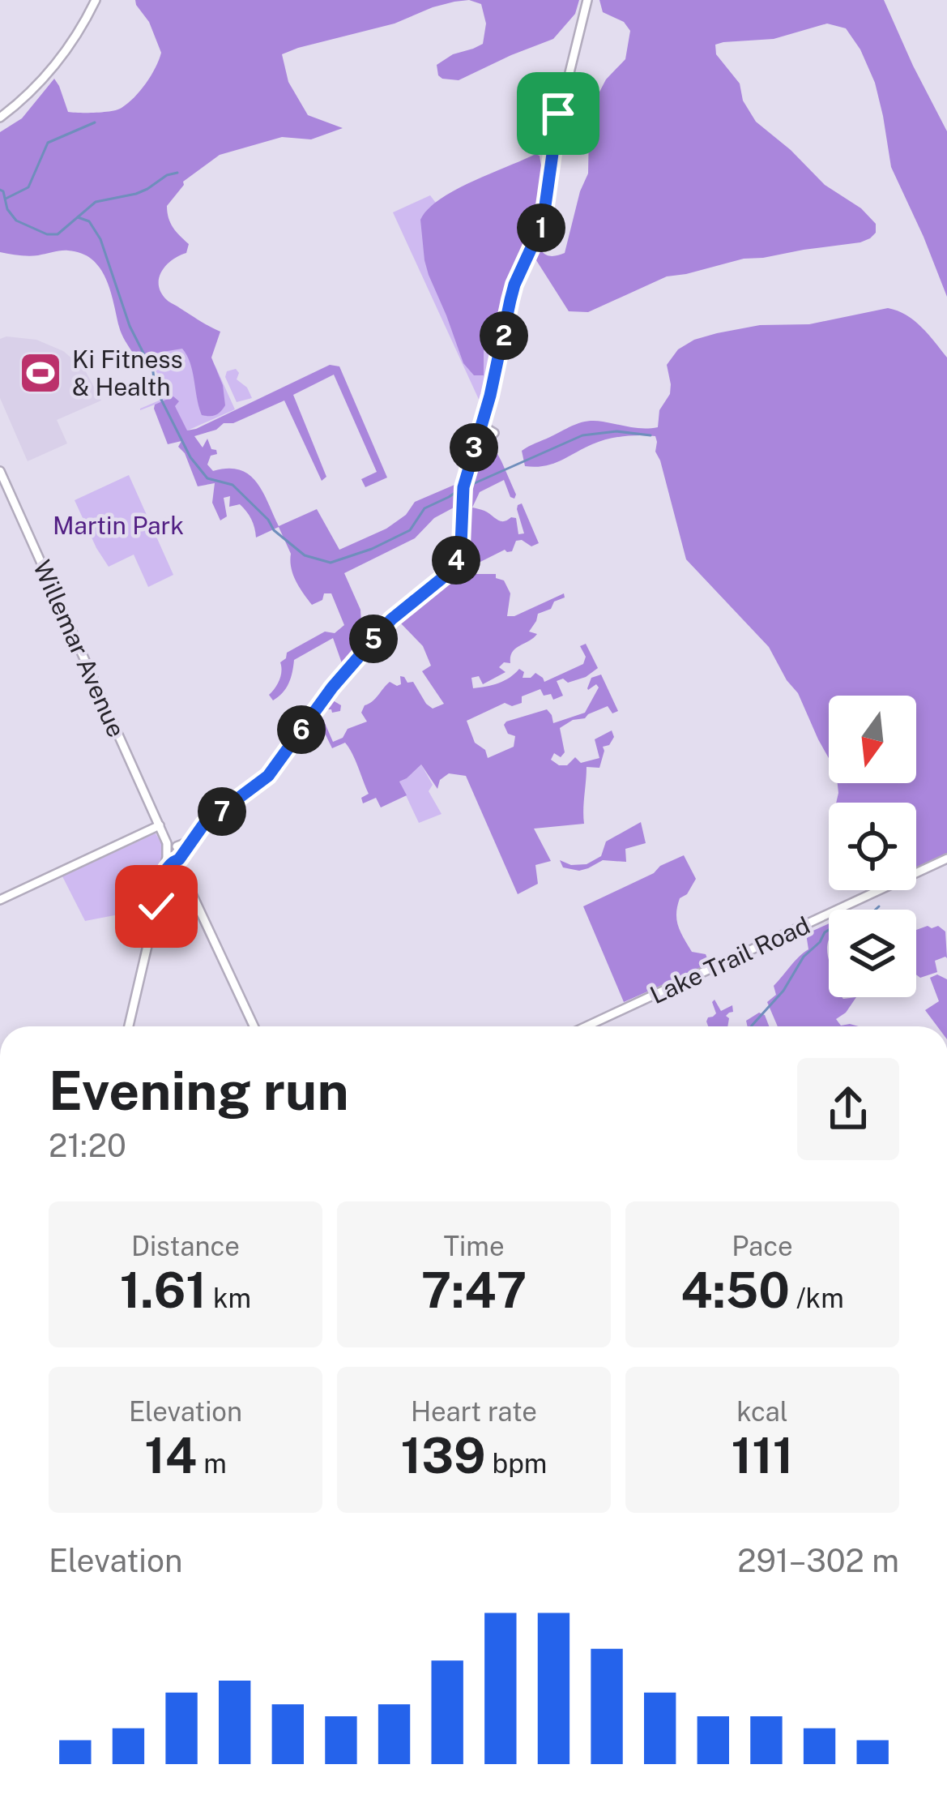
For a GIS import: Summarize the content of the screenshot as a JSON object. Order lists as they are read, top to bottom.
{
  "streets": {
    "street": ["Willemar Avenue", "Lake Trail Road"]
  },
  "parks": ["Martin Park"],
  "places": {
    "sports": ["Ki Fitness & Health"]
  },
  "north": "bottom",
  "page": {
    "pins": [
      "1",
      "2",
      "3",
      "4",
      "5",
      "6",
      "7"
    ],
    "heading": ["Evening run", "21:20"],
    "stats": [
      ["Distance", "1.61 km"],
      ["Time", "7:47"],
      ["Pace", "4:50 /km"],
      ["Elevation", "14 m"],
      ["Heart rate", "139 bpm"],
      ["kcal", "111"]
    ],
    "chart": ["Elevation", "291–302 m"]
  }
}
